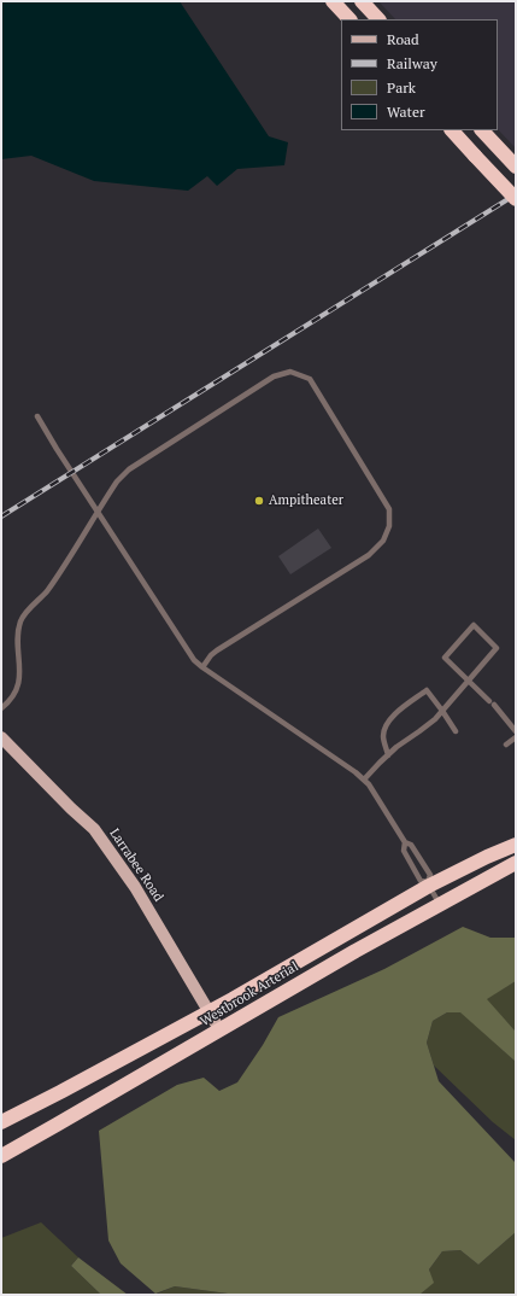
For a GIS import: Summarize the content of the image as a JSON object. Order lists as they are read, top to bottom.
{
  "streets": {
    "highway": ["Westbrook Arterial"],
    "main road": ["Larrabee Road"]
  },
  "crossings": [
    ["Larrabee Road", "Westbrook Arterial"]
  ],
  "places": ["Ampitheater"],
  "legend": [
    "Road",
    "Railway",
    "Park",
    "Water"
  ]
}
